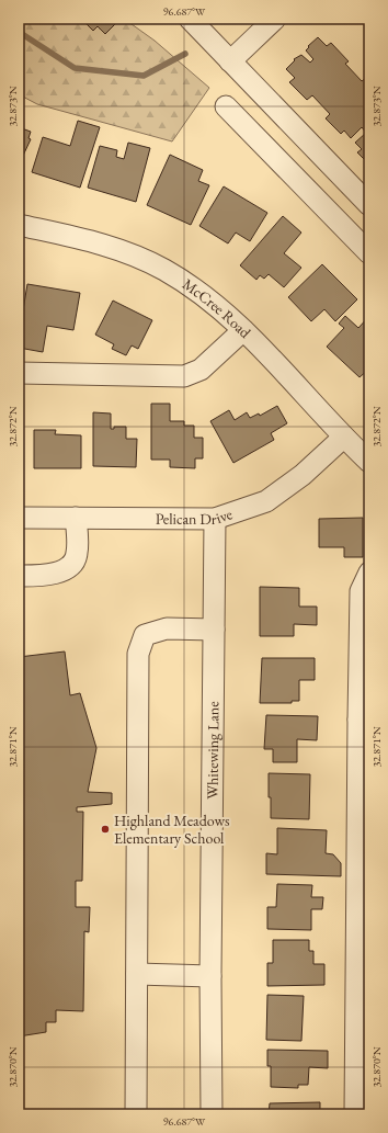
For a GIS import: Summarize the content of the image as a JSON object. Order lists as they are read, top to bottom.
{
  "streets": {
    "street": ["McCree Road", "Pelican Drive", "Whitewing Lane"]
  },
  "crossings": [
    ["McCree Road", "Pelican Drive"],
    ["Pelican Drive", "Whitewing Lane"]
  ],
  "places": ["Highland Meadows Elementary School"],
  "coordinates": [
    "96.687°W",
    "32.873°N",
    "32.872°N",
    "32.871°N",
    "32.870°N"
  ]
}
